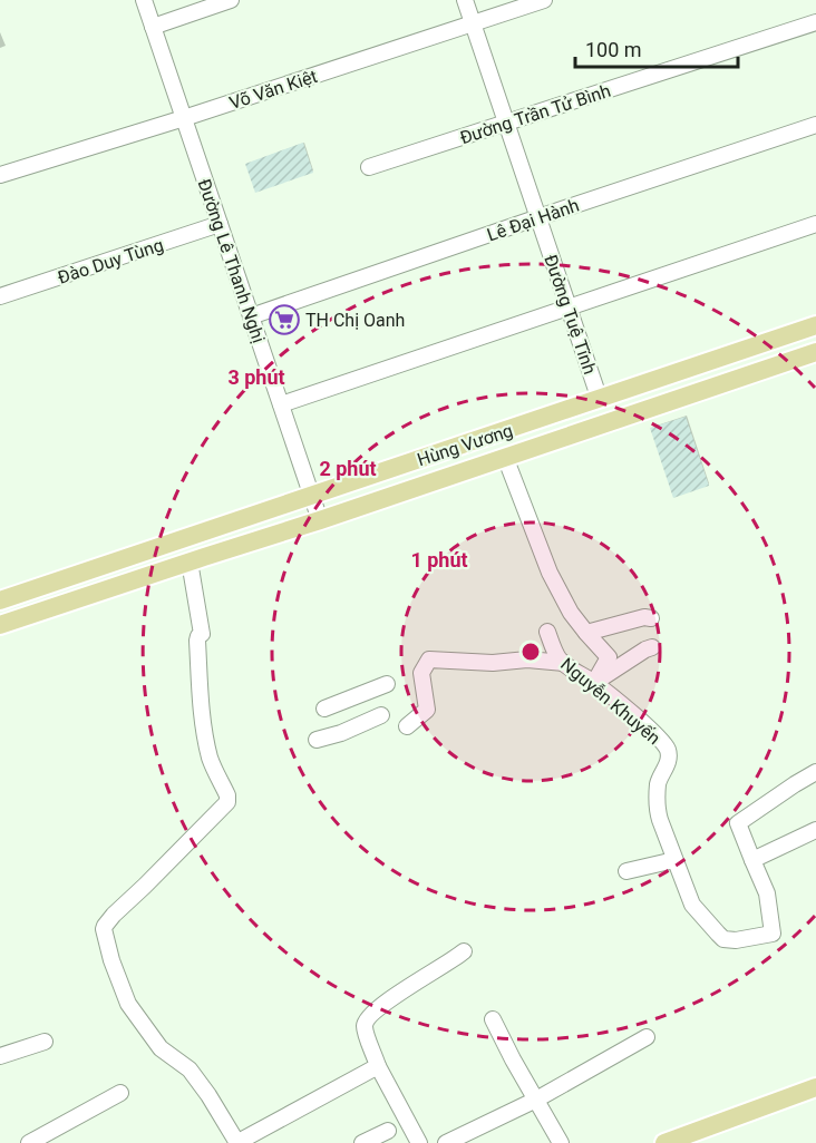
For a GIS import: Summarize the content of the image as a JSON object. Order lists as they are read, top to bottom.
{
  "streets": {
    "main road": ["Hùng Vương"],
    "street": [
      "Võ Văn Kiệt",
      "Đường Trần Tử Bình",
      "Lê Đại Hành",
      "Đào Duy Tùng",
      "Đường Lê Thanh Nghị",
      "Đường Tuệ Tĩnh",
      "Nguyễn Khuyến"
    ]
  },
  "crossings": [
    ["Võ Văn Kiệt", "Đường Lê Thanh Nghị"],
    ["Võ Văn Kiệt", "Đường Tuệ Tĩnh"],
    ["Đường Trần Tử Bình", "Đường Tuệ Tĩnh"],
    ["Lê Đại Hành", "Đường Lê Thanh Nghị"],
    ["Lê Đại Hành", "Đường Tuệ Tĩnh"],
    ["Đào Duy Tùng", "Đường Lê Thanh Nghị"],
    ["Đường Lê Thanh Nghị", "Hùng Vương"],
    ["Đường Tuệ Tĩnh", "Hùng Vương"]
  ],
  "places": {
    "supermarket": ["TH Chị Oanh"]
  },
  "scale_bar": "100 m",
  "rings": ["3 phút", "2 phút", "1 phút"]
}
